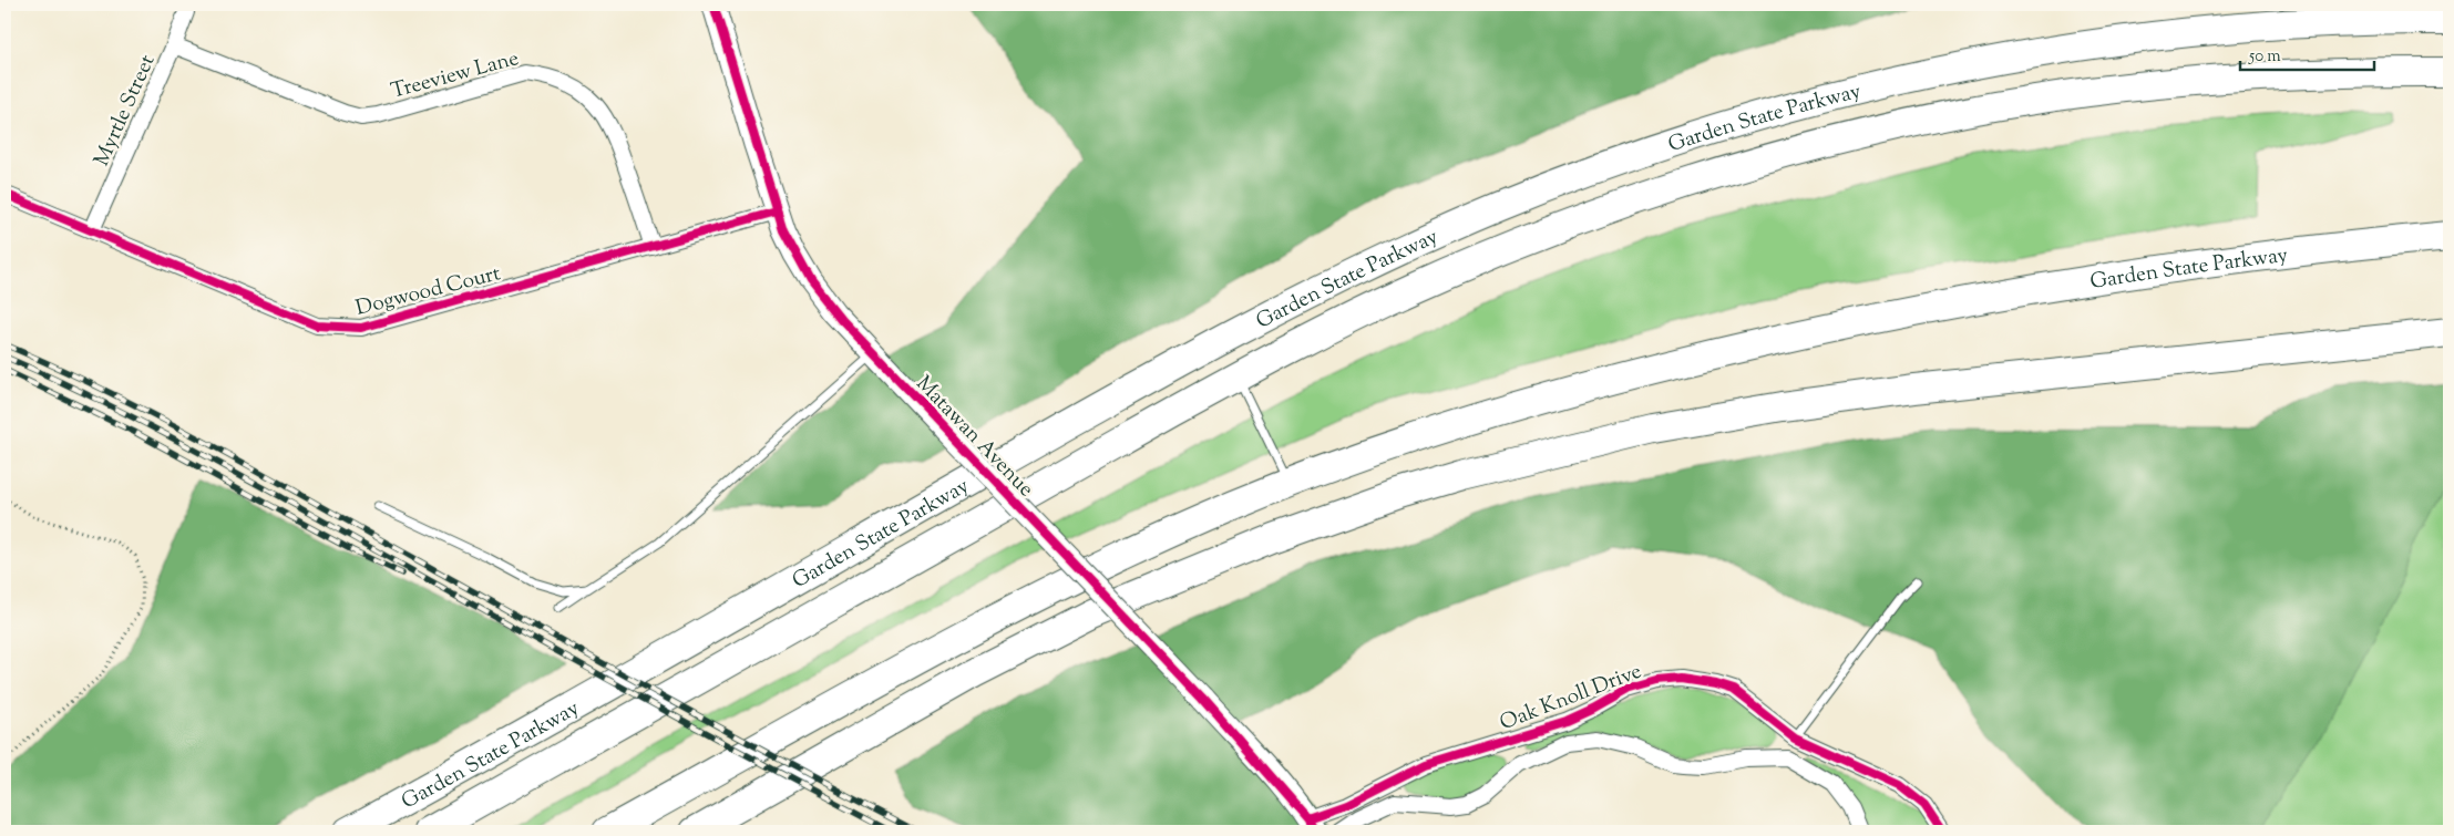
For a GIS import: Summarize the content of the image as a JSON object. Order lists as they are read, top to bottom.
{
  "streets": {
    "highway": ["Garden State Parkway"],
    "street": [
      "Treeview Lane",
      "Myrtle Street",
      "Dogwood Court",
      "Matawan Avenue",
      "Oak Knoll Drive"
    ]
  },
  "crossings": [
    ["Treeview Lane", "Myrtle Street"],
    ["Treeview Lane", "Dogwood Court"],
    ["Myrtle Street", "Dogwood Court"],
    ["Dogwood Court", "Matawan Avenue"],
    ["Matawan Avenue", "Oak Knoll Drive"]
  ],
  "scale_bar": "50 m"
}
